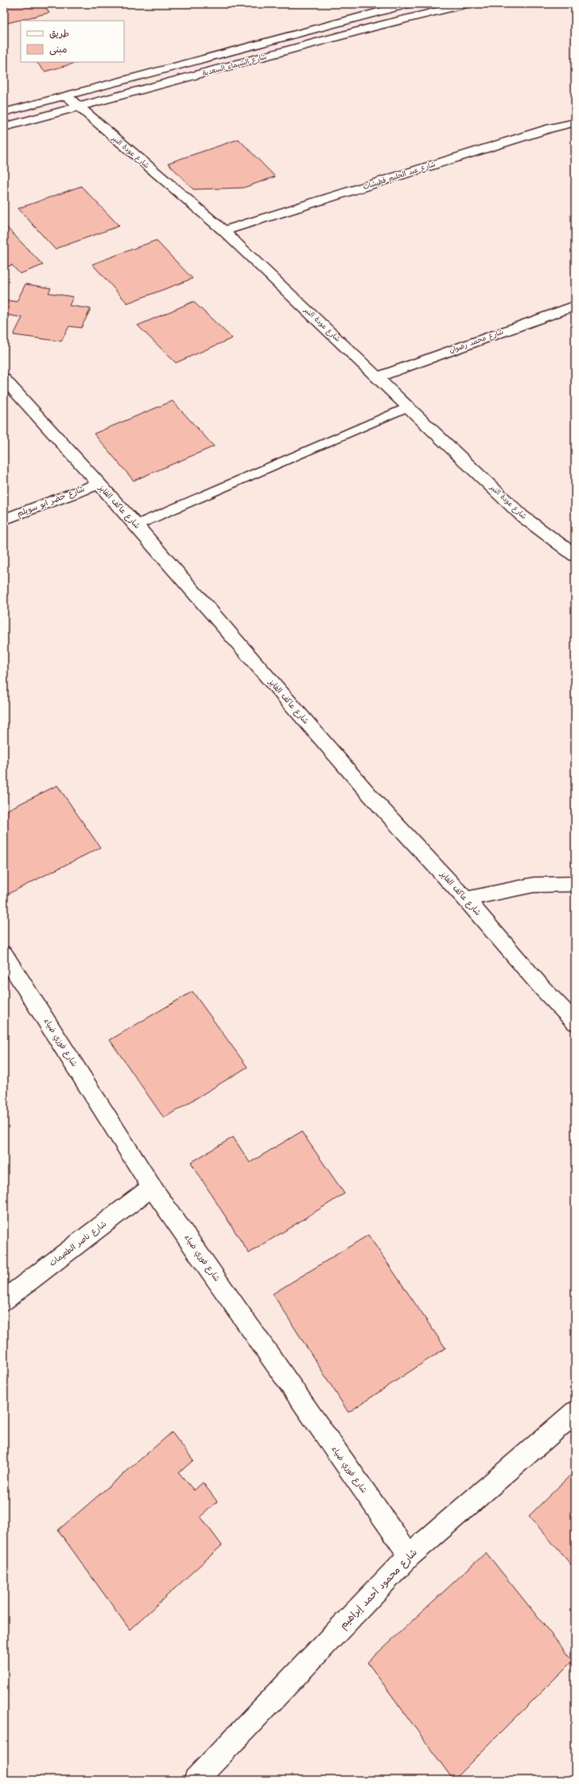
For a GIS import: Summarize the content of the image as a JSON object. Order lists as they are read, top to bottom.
{
  "streets": {
    "street": [
      "شارع الشيماء السعدية",
      "شارع عودة النبر",
      "شارع عبد الحليم قطيشات",
      "شارع محمد رضوان",
      "شارع خضر ابو سويلم",
      "شارع عاكف الفايز",
      "شارع فوزي ضياء",
      "شارع ناصر الطعيمات",
      "شارع محمود أحمد إبراهيم"
    ]
  },
  "crossings": [
    ["شارع الشيماء السعدية", "شارع عودة النبر"],
    ["شارع عودة النبر", "شارع عبد الحليم قطيشات"],
    ["شارع عودة النبر", "شارع محمد رضوان"],
    ["شارع خضر ابو سويلم", "شارع عاكف الفايز"],
    ["شارع فوزي ضياء", "شارع ناصر الطعيمات"],
    ["شارع فوزي ضياء", "شارع محمود أحمد إبراهيم"]
  ],
  "legend": ["طريق", "مبنى"]
}
